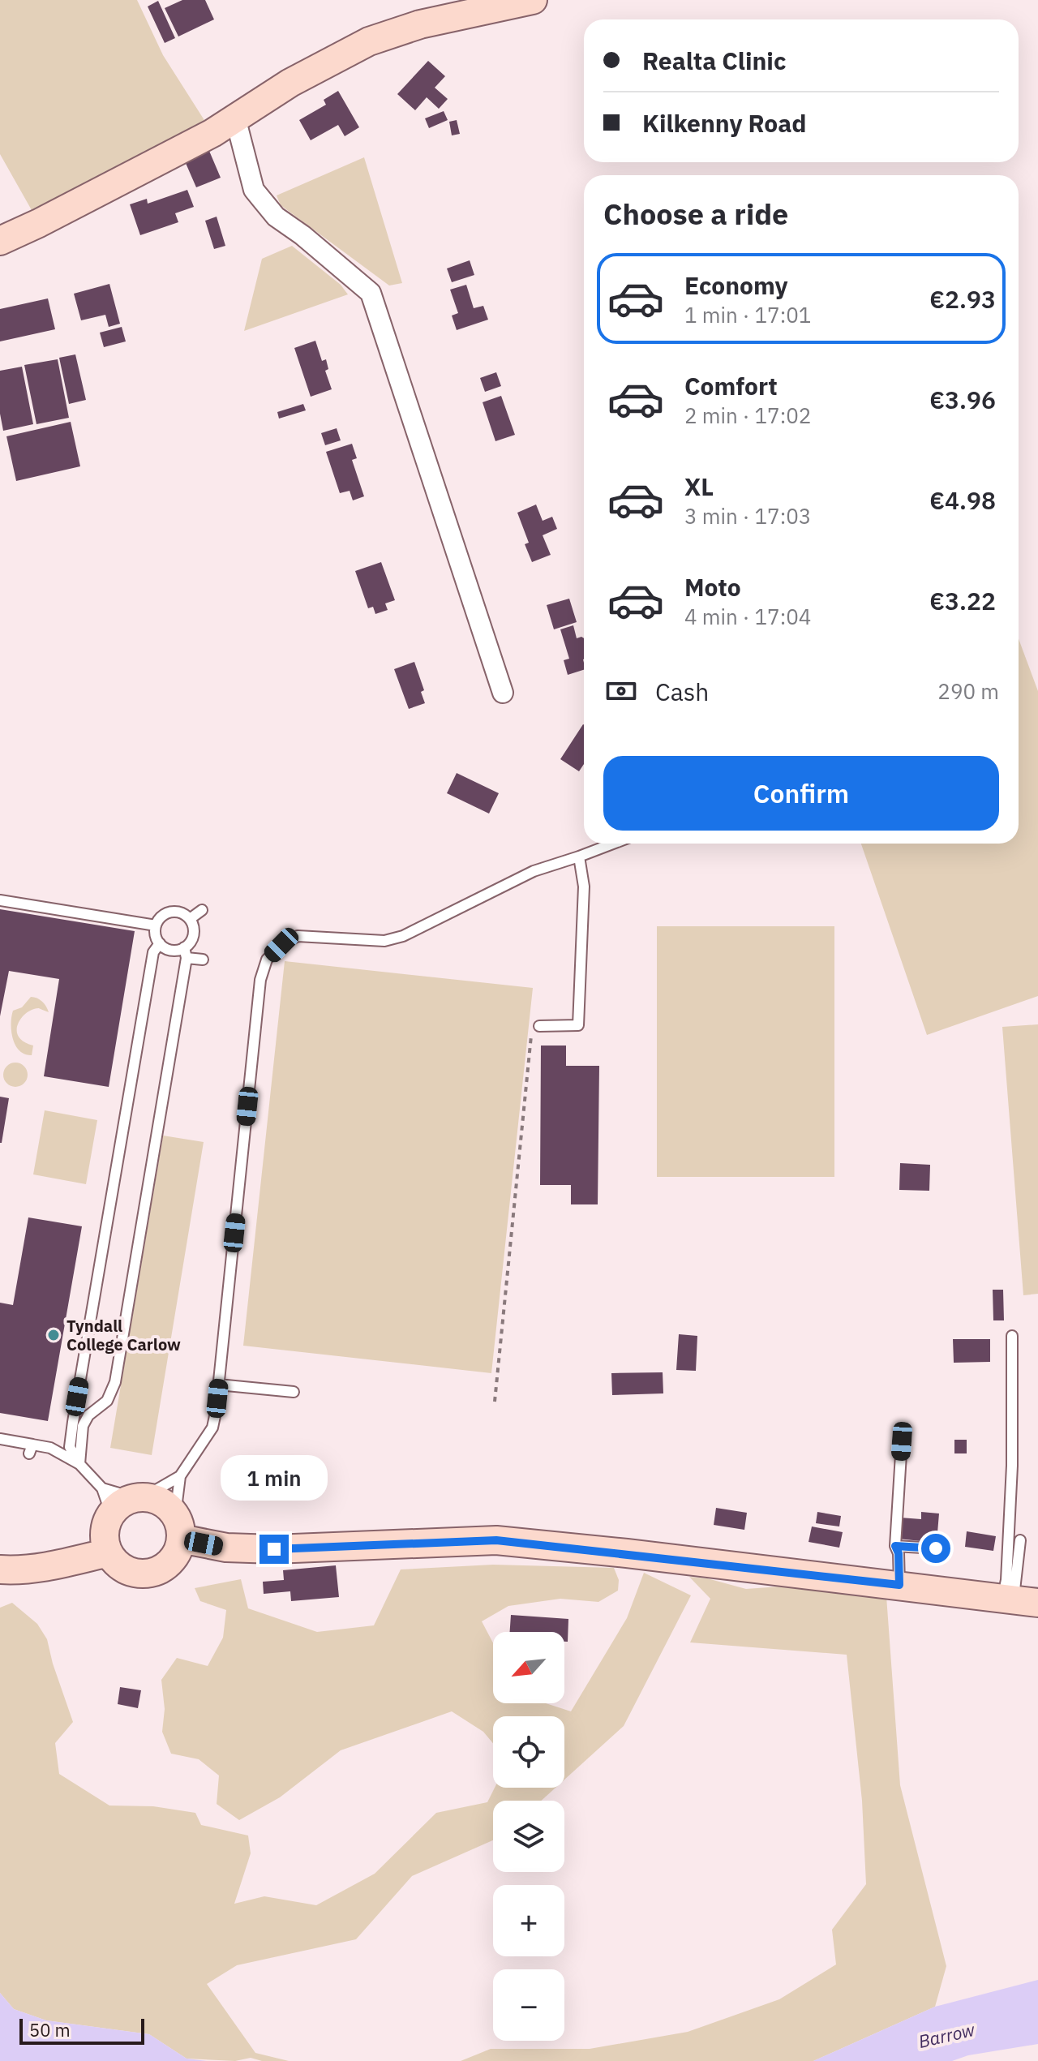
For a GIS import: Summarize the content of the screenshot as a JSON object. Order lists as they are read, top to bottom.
{
  "water": ["Barrow"],
  "places": ["Tyndall College Carlow"],
  "scale_bar": "50 m",
  "north": "bottom left",
  "page": {
    "banner": ["Realta Clinic", "Kilkenny Road"],
    "heading": "Choose a ride",
    "list": [
      {
        "name": "Economy",
        "note": "1 min · 17:01",
        "value": "€2.93"
      },
      {
        "name": "Comfort",
        "note": "2 min · 17:02",
        "value": "€3.96"
      },
      {
        "name": "XL",
        "note": "3 min · 17:03",
        "value": "€4.98"
      },
      {
        "name": "Moto",
        "note": "4 min · 17:04",
        "value": "€3.22"
      }
    ],
    "pay": ["Cash", "290 m"],
    "buttons": "Confirm",
    "bubble": "1 min",
    "map_buttons": ["+", "−"],
    "scale": "50 m"
  }
}
